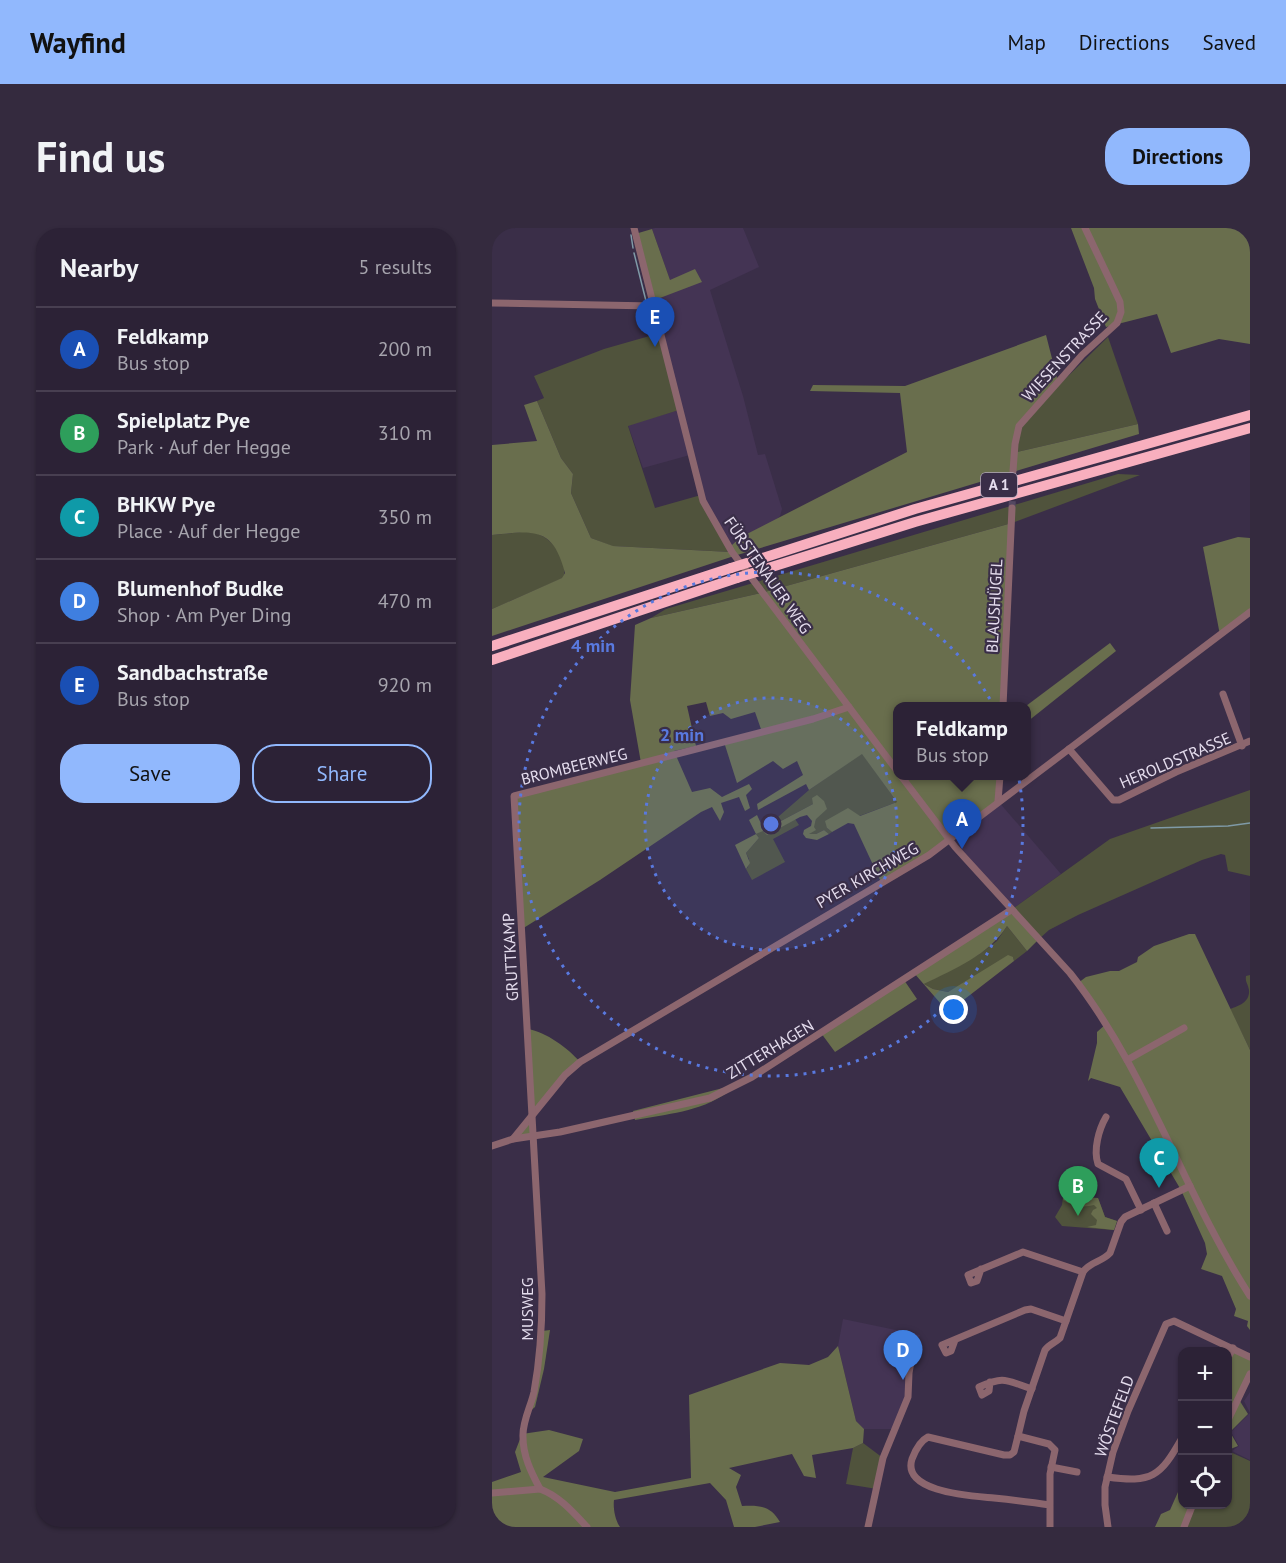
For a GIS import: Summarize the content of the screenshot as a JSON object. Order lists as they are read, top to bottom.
{
  "streets": {
    "highway": ["A 1"],
    "street": [
      "WIESENSTRASSE",
      "FÜRSTENAUER WEG",
      "BLAUSHÜGEL",
      "HEROLDSTRASSE",
      "BROMBEERWEG",
      "PYER KIRCHWEG",
      "GRUTTKAMP",
      "ZITTERHAGEN",
      "MUSWEG",
      "WÖSTEFELD"
    ]
  },
  "crossings": [
    ["FÜRSTENAUER WEG", "BROMBEERWEG"],
    ["HEROLDSTRASSE", "PYER KIRCHWEG"],
    ["BROMBEERWEG", "GRUTTKAMP"],
    ["PYER KIRCHWEG", "GRUTTKAMP"],
    ["PYER KIRCHWEG", "ZITTERHAGEN"],
    ["PYER KIRCHWEG", "MUSWEG"],
    ["GRUTTKAMP", "MUSWEG"],
    ["ZITTERHAGEN", "MUSWEG"]
  ],
  "page": {
    "header": "Wayfind",
    "nav": ["Map", "Directions", "Saved"],
    "buttons": [
      "Directions",
      ["Save", "Share"]
    ],
    "title": "Find us",
    "heading": ["Nearby", "5 results"],
    "pins": [
      "E",
      "A",
      "C",
      "B",
      "D"
    ],
    "list": [
      {
        "mark": "A",
        "name": "Feldkamp",
        "note": "Bus stop",
        "value": "200 m"
      },
      {
        "mark": "B",
        "name": "Spielplatz Pye",
        "note": "Park · Auf der Hegge",
        "value": "310 m"
      },
      {
        "mark": "C",
        "name": "BHKW Pye",
        "note": "Place · Auf der Hegge",
        "value": "350 m"
      },
      {
        "mark": "D",
        "name": "Blumenhof Budke",
        "note": "Shop · Am Pyer Ding",
        "value": "470 m"
      },
      {
        "mark": "E",
        "name": "Sandbachstraße",
        "note": "Bus stop",
        "value": "920 m"
      }
    ],
    "popup": ["Feldkamp", "Bus stop"],
    "map_buttons": ["+", "−"]
  },
  "rings": ["4 min", "2 min"]
}
